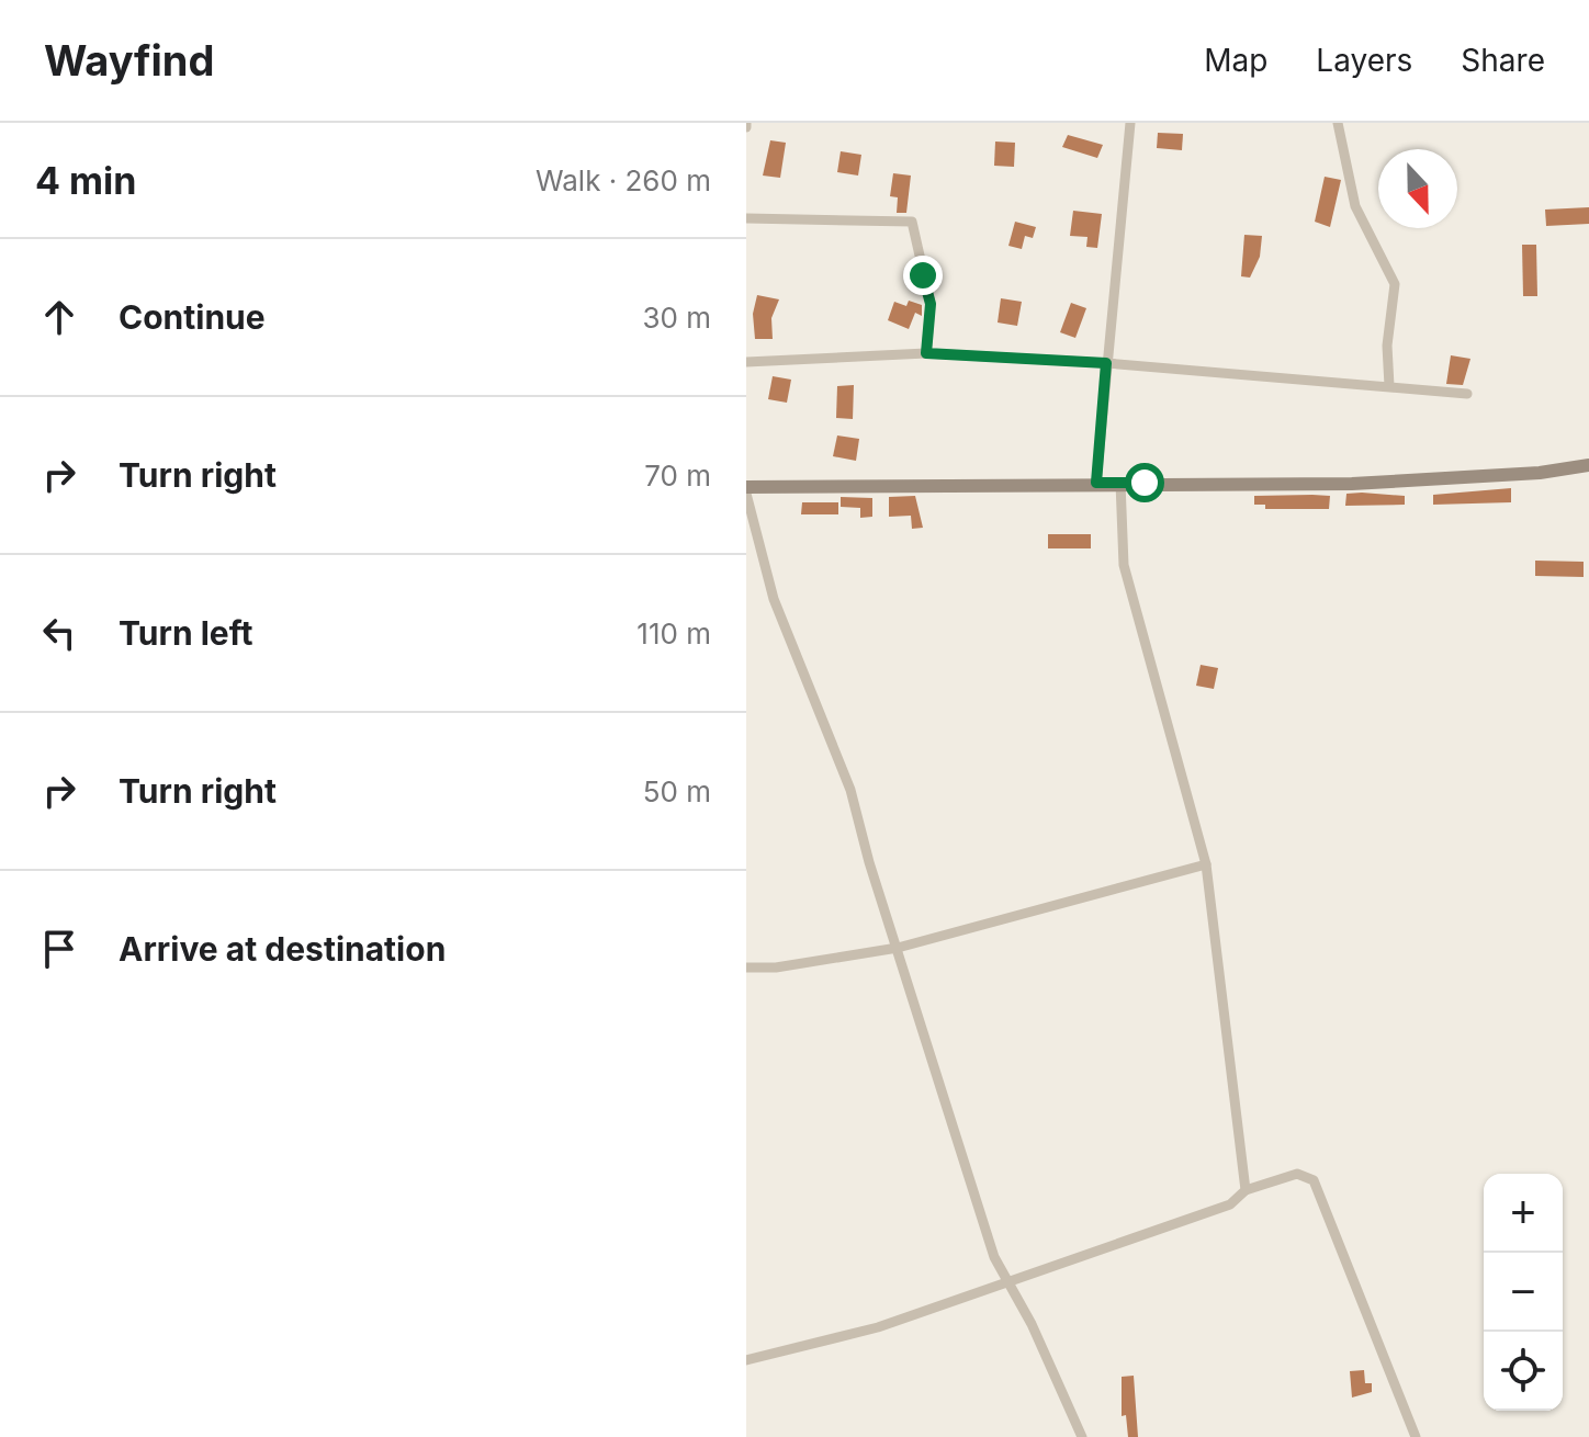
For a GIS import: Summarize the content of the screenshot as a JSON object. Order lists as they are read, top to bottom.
{
  "north": "bottom",
  "page": {
    "header": "Wayfind",
    "nav": ["Map", "Layers", "Share"],
    "heading": ["4 min", "Walk · 260 m"],
    "list": [
      ["Continue", "30 m"],
      ["Turn right", "70 m"],
      ["Turn left", "110 m"],
      ["Turn right", "50 m"],
      "Arrive at destination"
    ],
    "map_buttons": ["+", "−"]
  }
}
